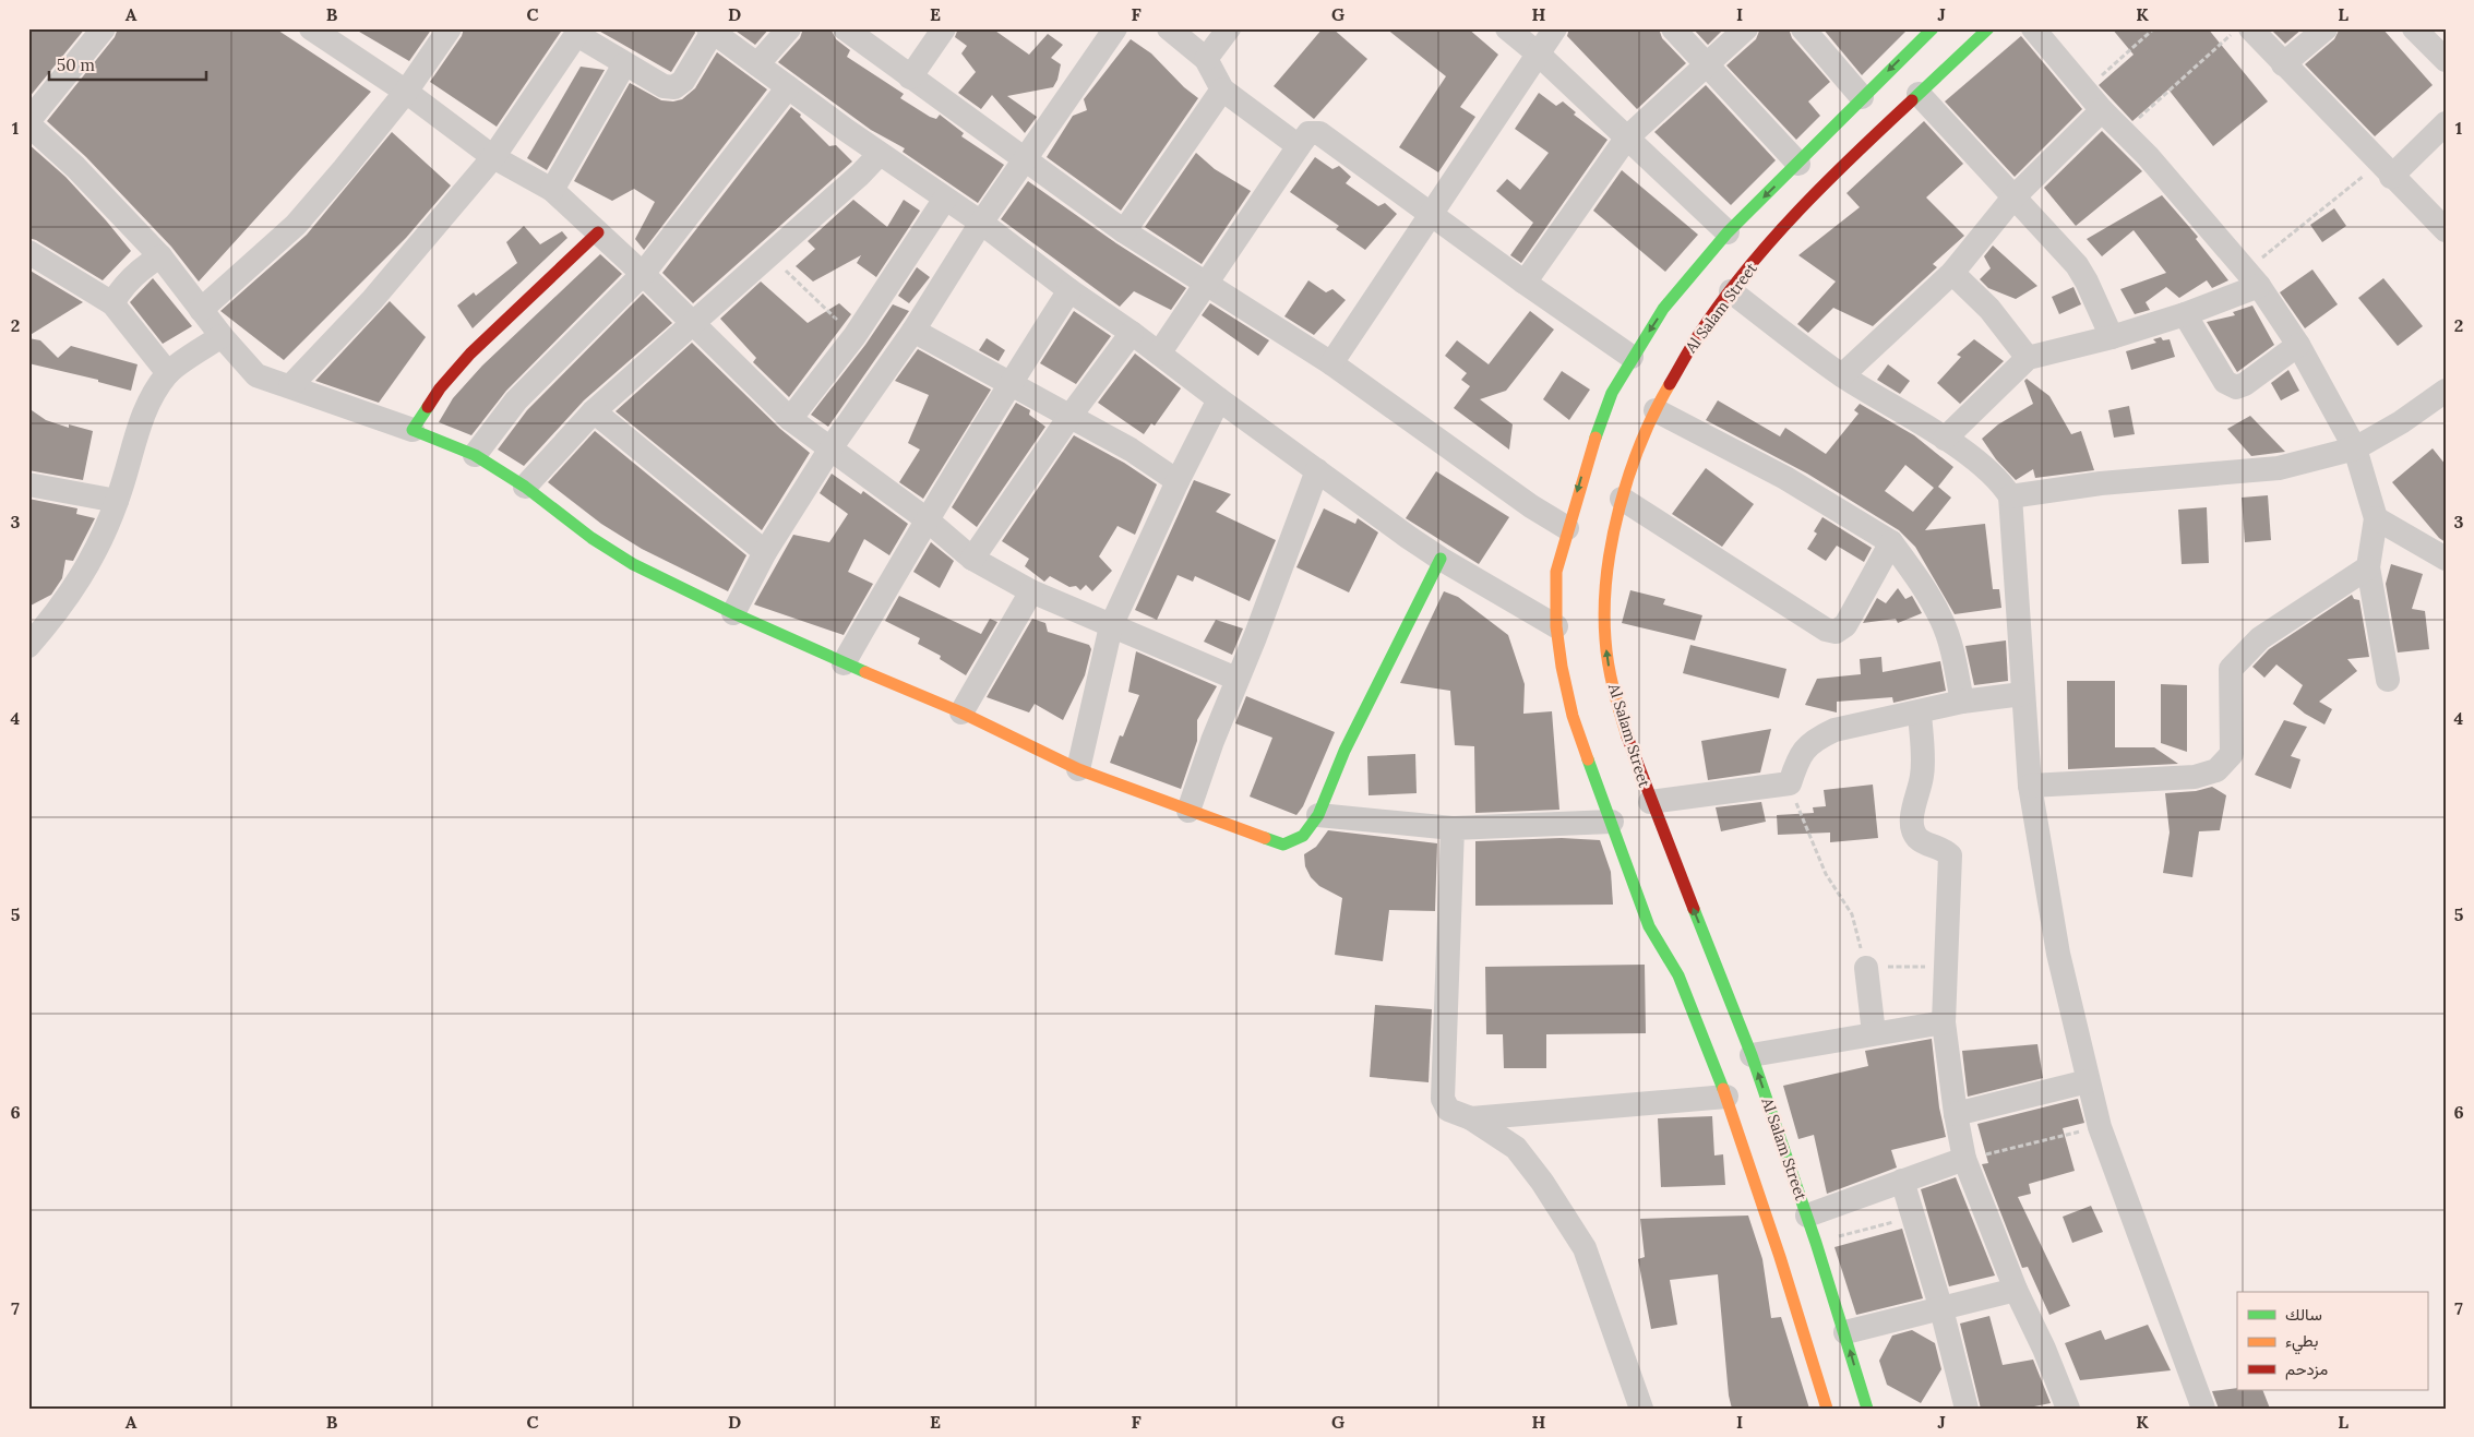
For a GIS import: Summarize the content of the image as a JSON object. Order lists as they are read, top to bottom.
{
  "streets": {
    "street": ["Al Salam Street"]
  },
  "legend": ["سالك", "بطيء", "مزدحم"],
  "scale_bar": "50 m",
  "grid": {
    "columns": [
      "A",
      "B",
      "C",
      "D",
      "E",
      "F",
      "G",
      "H",
      "I",
      "J",
      "K",
      "L"
    ],
    "rows": [
      "1",
      "2",
      "3",
      "4",
      "5",
      "6",
      "7"
    ]
  }
}
